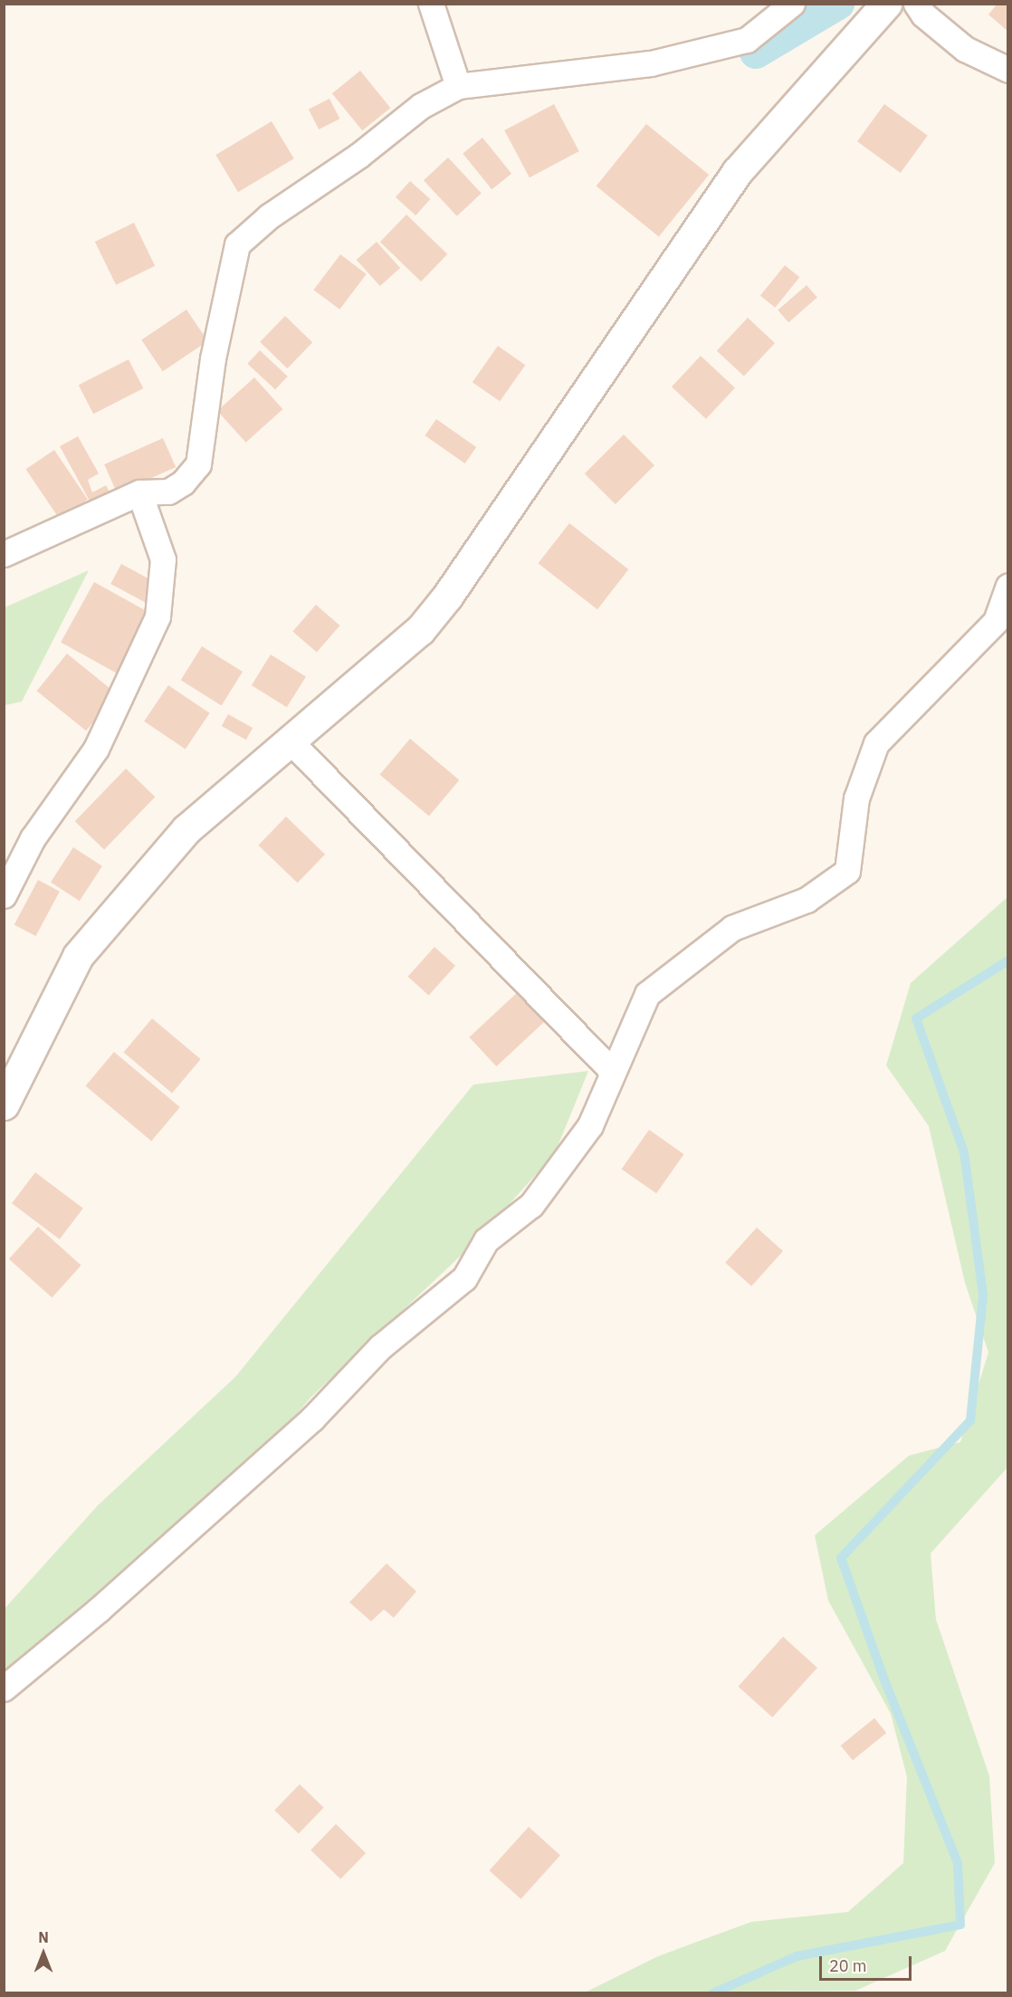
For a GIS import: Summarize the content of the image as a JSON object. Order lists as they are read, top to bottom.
{
  "scale_bar": "20 m",
  "north": "top"
}
